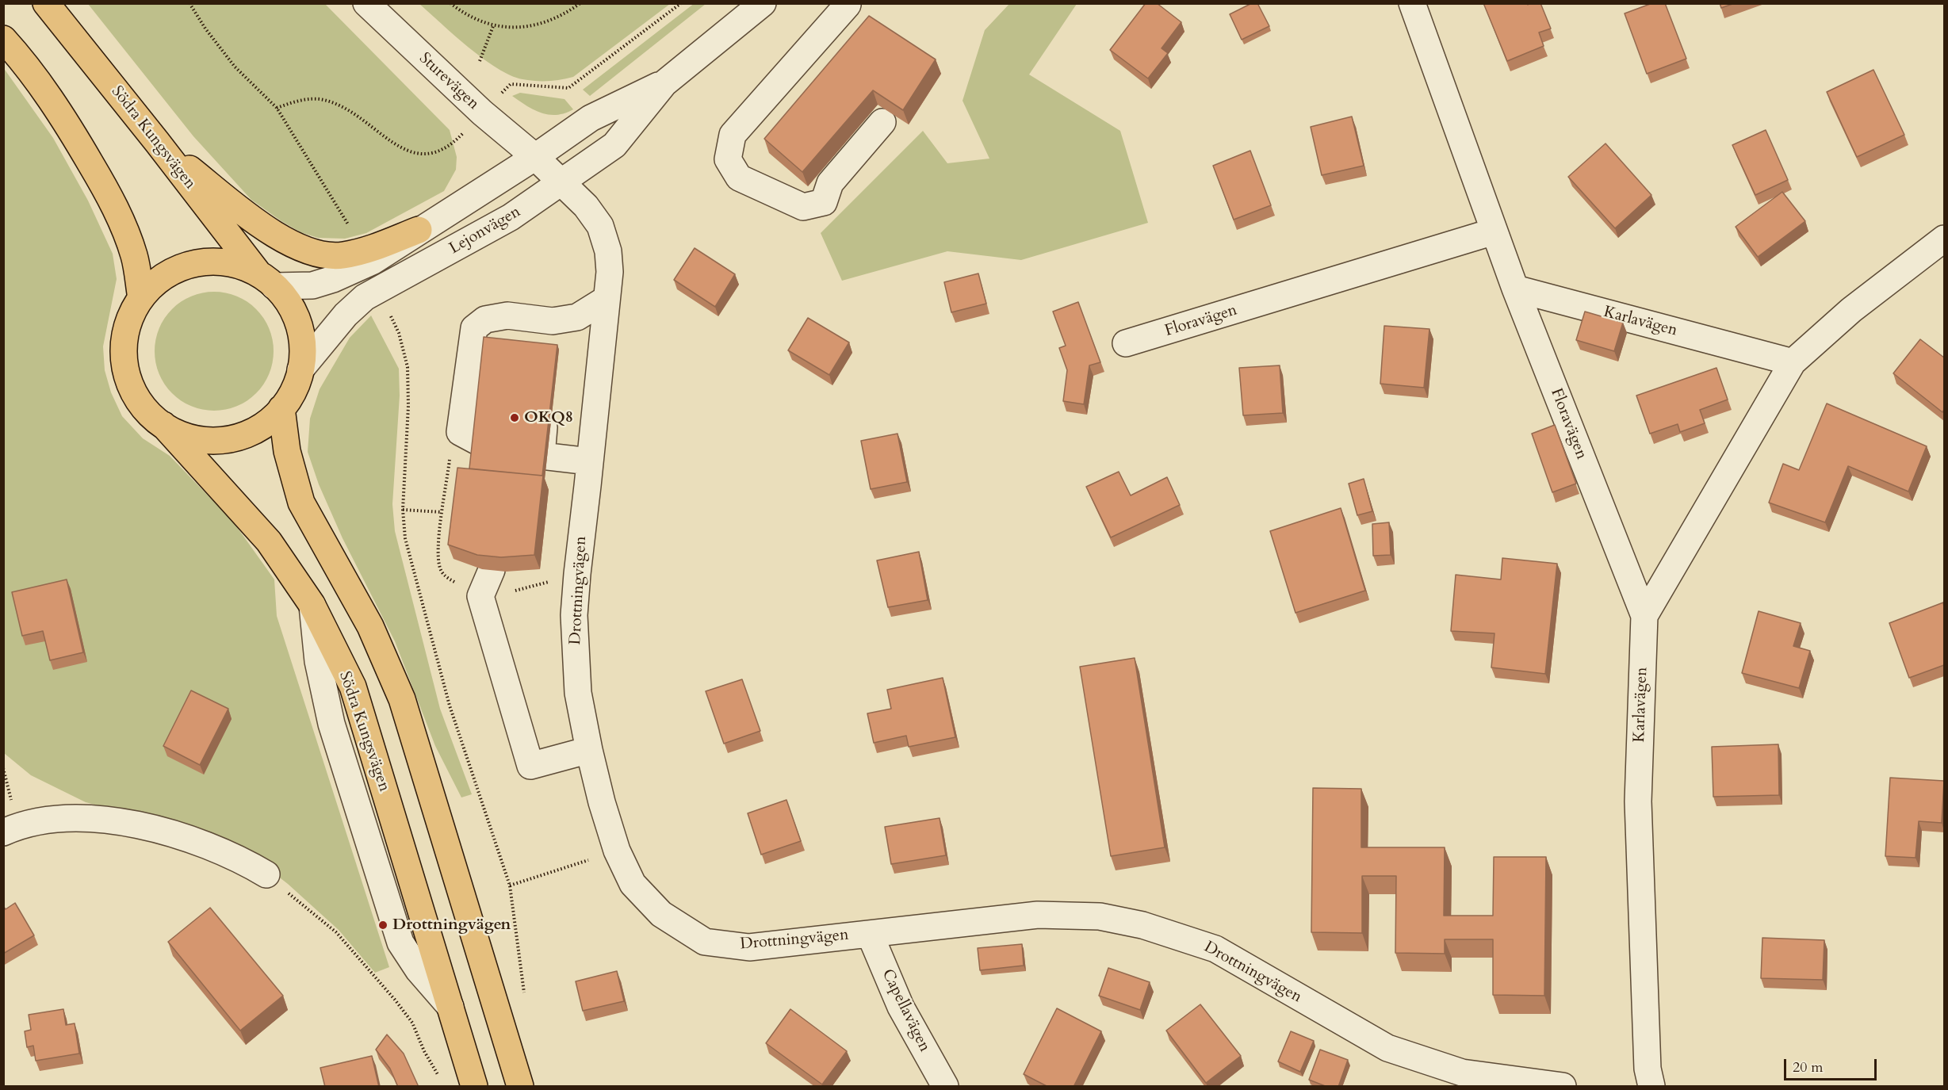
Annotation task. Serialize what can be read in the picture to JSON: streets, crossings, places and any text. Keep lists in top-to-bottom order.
{
  "streets": {
    "main road": ["Södra Kungsvägen"],
    "street": [
      "Sturevägen",
      "Lejonvägen",
      "Floravägen",
      "Karlavägen",
      "Drottningvägen",
      "Capellavägen"
    ]
  },
  "crossings": [
    ["Sturevägen", "Lejonvägen"],
    ["Sturevägen", "Drottningvägen"],
    ["Södra Kungsvägen", "Lejonvägen"],
    ["Lejonvägen", "Drottningvägen"],
    ["Floravägen", "Karlavägen"],
    ["Drottningvägen", "Capellavägen"]
  ],
  "places": ["OKQ8", "Drottningvägen"],
  "scale_bar": "20 m"
}
